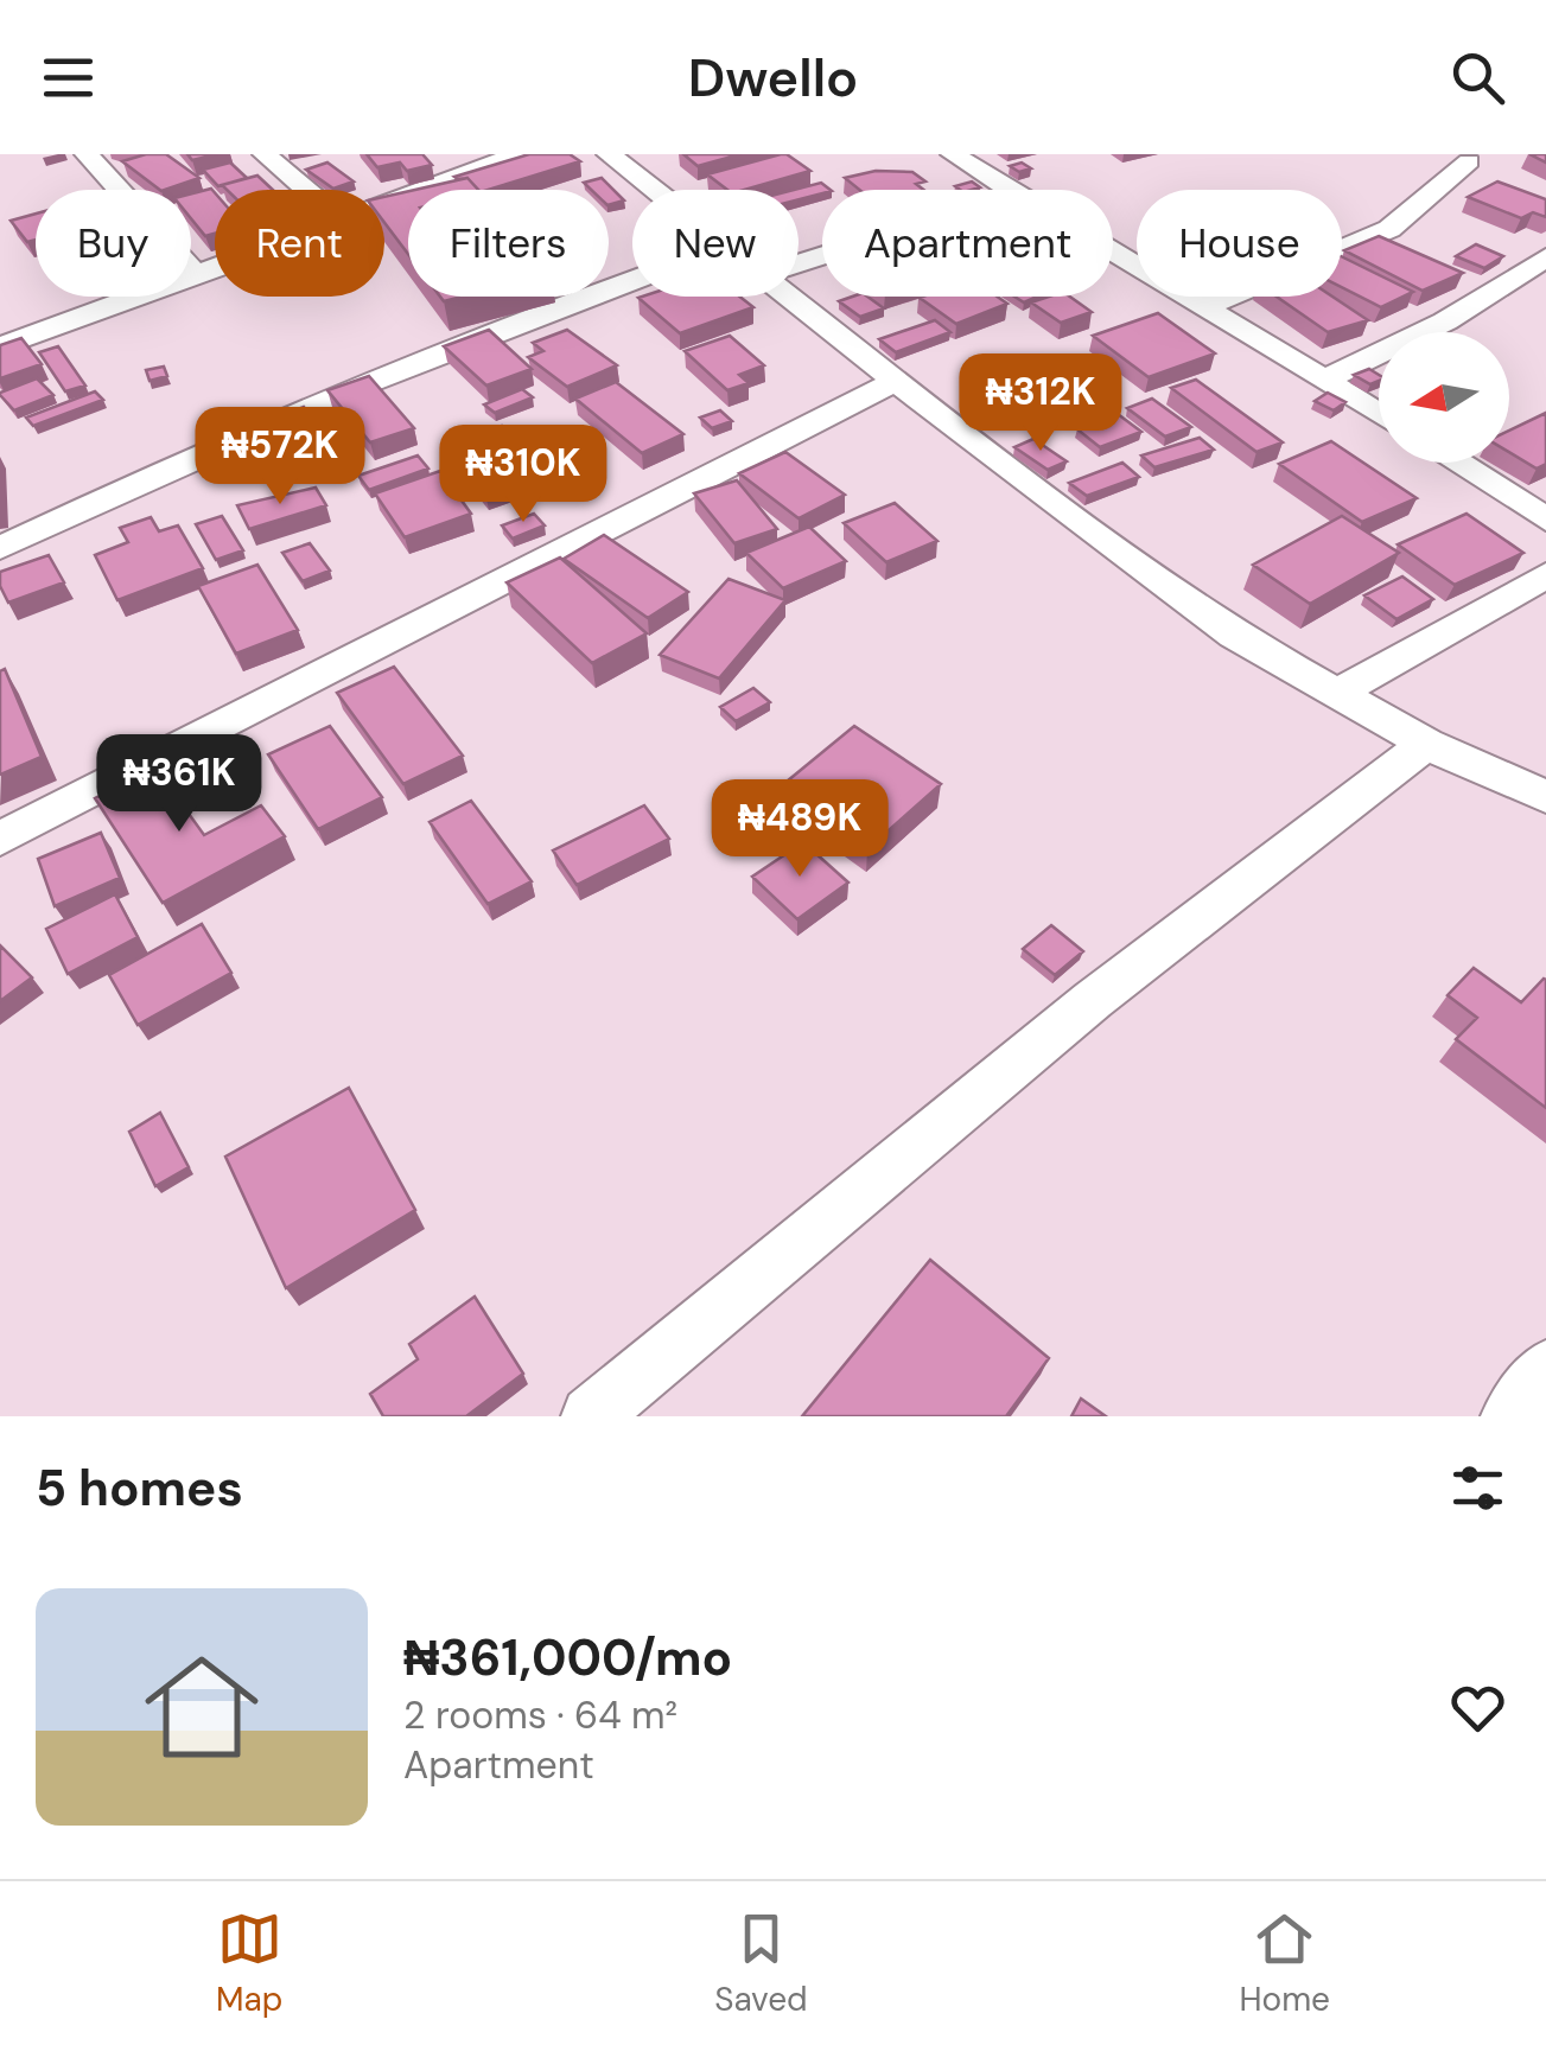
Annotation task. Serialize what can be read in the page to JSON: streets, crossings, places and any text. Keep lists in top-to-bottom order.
{
  "north": "left",
  "page": {
    "header": "Dwello",
    "chip": [
      "Buy",
      "Rent",
      "Filters",
      "New",
      "Apartment",
      "House"
    ],
    "price": [
      "₦312K",
      "₦572K",
      "₦310K",
      "₦361K",
      "₦489K"
    ],
    "heading": "5 homes",
    "list": [
      {
        "name": "₦361,000/mo",
        "note": "2 rooms · 64 m² · Apartment"
      }
    ],
    "tabs": ["Map", "Saved", "Home"]
  }
}
